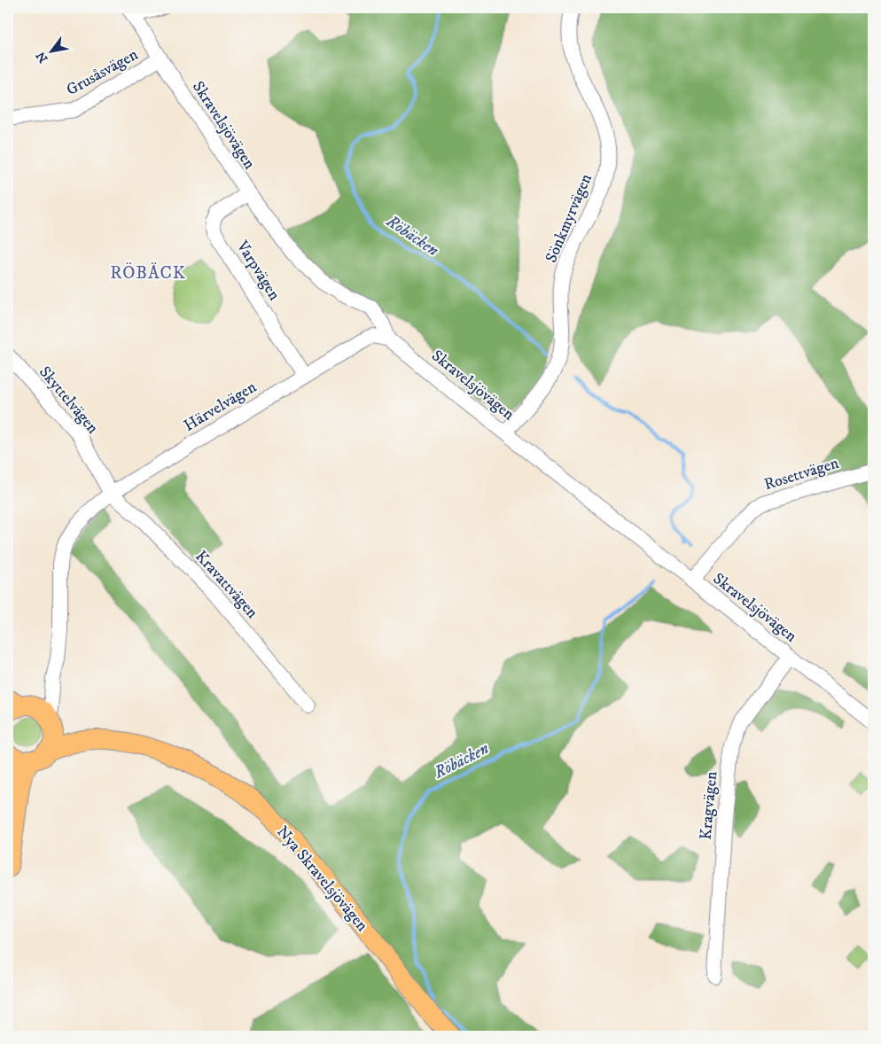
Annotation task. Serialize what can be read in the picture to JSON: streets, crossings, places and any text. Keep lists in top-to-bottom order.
{
  "streets": {
    "main road": ["Nya Skravelsjövägen"],
    "street": [
      "Grusåsvägen",
      "Skravelsjövägen",
      "Sönkmyrvägen",
      "Varpvägen",
      "Skyttelvägen",
      "Härvelvägen",
      "Rosettvägen",
      "Kravattvägen",
      "Kragvägen"
    ]
  },
  "crossings": [
    ["Grusåsvägen", "Skravelsjövägen"],
    ["Skravelsjövägen", "Sönkmyrvägen"],
    ["Skravelsjövägen", "Varpvägen"],
    ["Skravelsjövägen", "Härvelvägen"],
    ["Skravelsjövägen", "Rosettvägen"],
    ["Skravelsjövägen", "Kragvägen"],
    ["Varpvägen", "Härvelvägen"],
    ["Skyttelvägen", "Härvelvägen"],
    ["Skyttelvägen", "Kravattvägen"],
    ["Härvelvägen", "Kravattvägen"],
    ["Härvelvägen", "Nya Skravelsjövägen"]
  ],
  "districts": ["RÖBÄCK"],
  "water": ["Röbäcken"],
  "north": "bottom left"
}
